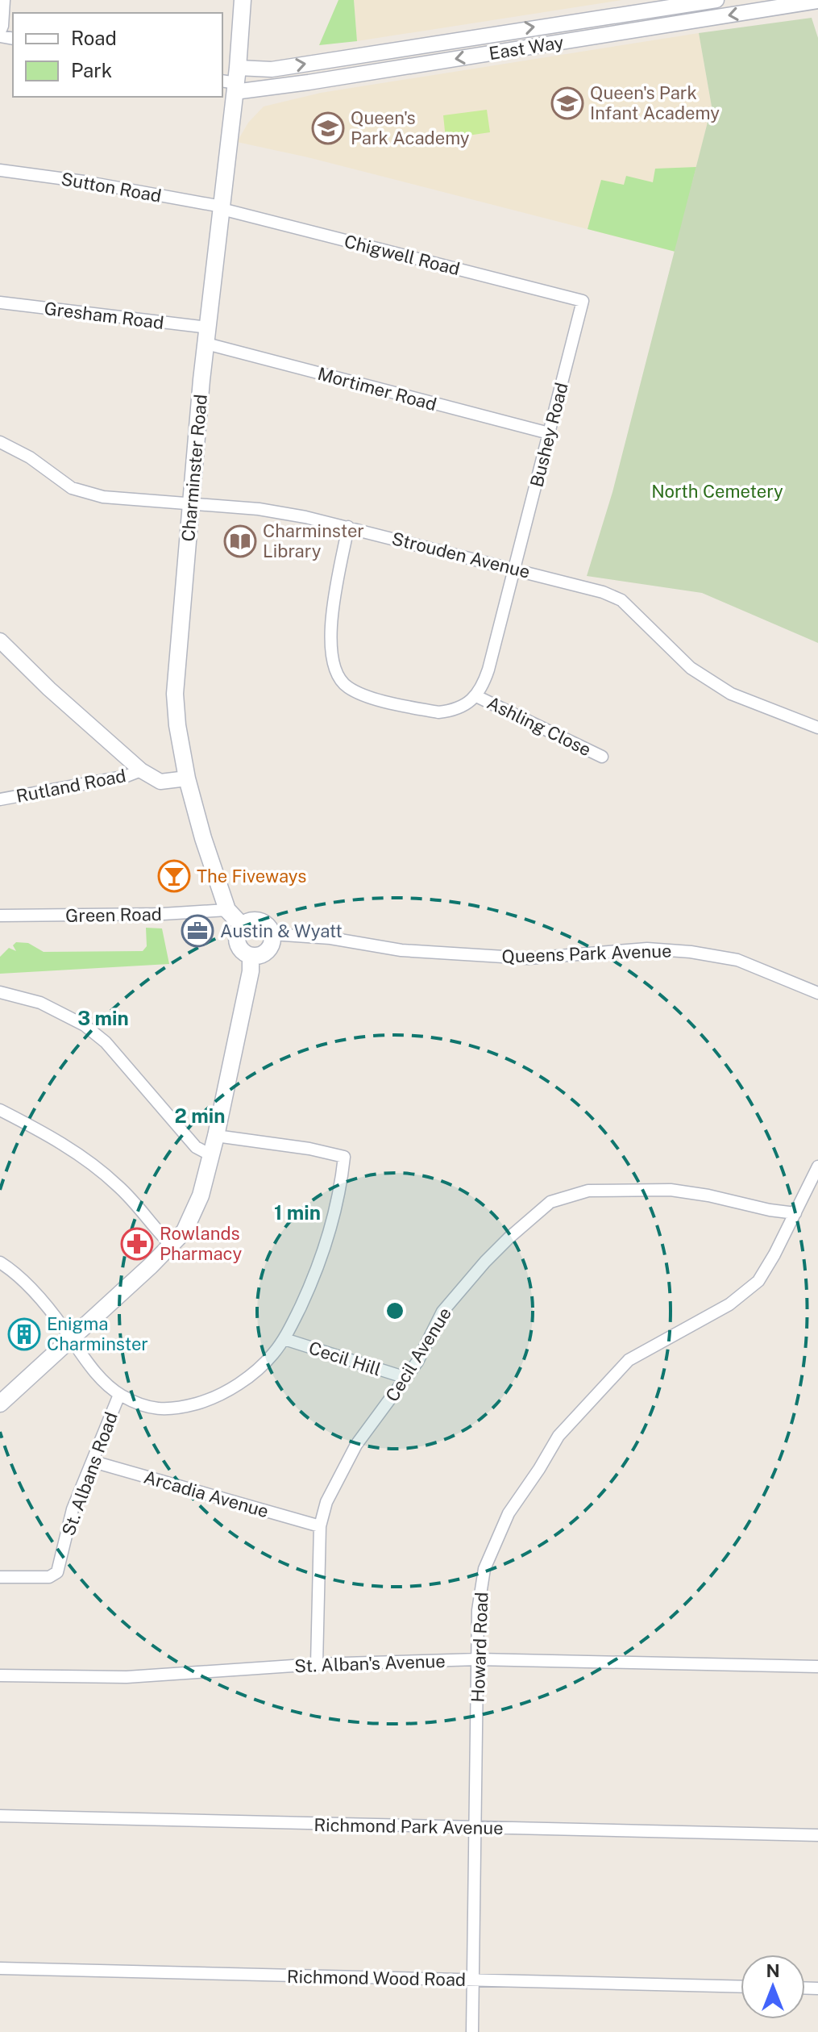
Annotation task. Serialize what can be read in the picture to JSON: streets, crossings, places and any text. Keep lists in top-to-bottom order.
{
  "streets": {
    "main road": ["Charminster Road"],
    "street": [
      "East Way",
      "Sutton Road",
      "Chigwell Road",
      "Gresham Road",
      "Mortimer Road",
      "Bushey Road",
      "Strouden Avenue",
      "Ashling Close",
      "Rutland Road",
      "Green Road",
      "Queens Park Avenue",
      "Cecil Avenue",
      "Cecil Hill",
      "St. Albans Road",
      "Arcadia Avenue",
      "Howard Road",
      "St. Alban's Avenue",
      "Richmond Park Avenue",
      "Richmond Wood Road"
    ]
  },
  "crossings": [
    ["East Way", "Charminster Road"],
    ["Sutton Road", "Chigwell Road"],
    ["Sutton Road", "Charminster Road"],
    ["Chigwell Road", "Bushey Road"],
    ["Chigwell Road", "Charminster Road"],
    ["Gresham Road", "Mortimer Road"],
    ["Gresham Road", "Charminster Road"],
    ["Mortimer Road", "Bushey Road"],
    ["Mortimer Road", "Charminster Road"],
    ["Bushey Road", "Strouden Avenue"],
    ["Bushey Road", "Ashling Close"],
    ["Charminster Road", "Strouden Avenue"],
    ["Charminster Road", "Green Road"],
    ["Charminster Road", "Queens Park Avenue"],
    ["Cecil Avenue", "Cecil Hill"],
    ["Cecil Avenue", "Arcadia Avenue"],
    ["Cecil Avenue", "Howard Road"],
    ["Cecil Avenue", "St. Alban's Avenue"],
    ["St. Albans Road", "Arcadia Avenue"],
    ["Howard Road", "St. Alban's Avenue"],
    ["Howard Road", "Richmond Park Avenue"],
    ["Howard Road", "Richmond Wood Road"]
  ],
  "parks": ["North Cemetery"],
  "places": {
    "school or university": ["Queen's Park Infant Academy", "Queen's Park Academy"],
    "library": ["Charminster Library"],
    "bar": ["The Fiveways"],
    "office": ["Austin & Wyatt"],
    "pharmacy": ["Rowlands Pharmacy"],
    "building": ["Enigma Charminster"]
  },
  "legend": ["Road", "Park"],
  "north": "top",
  "rings": ["3 min", "2 min", "1 min"]
}
